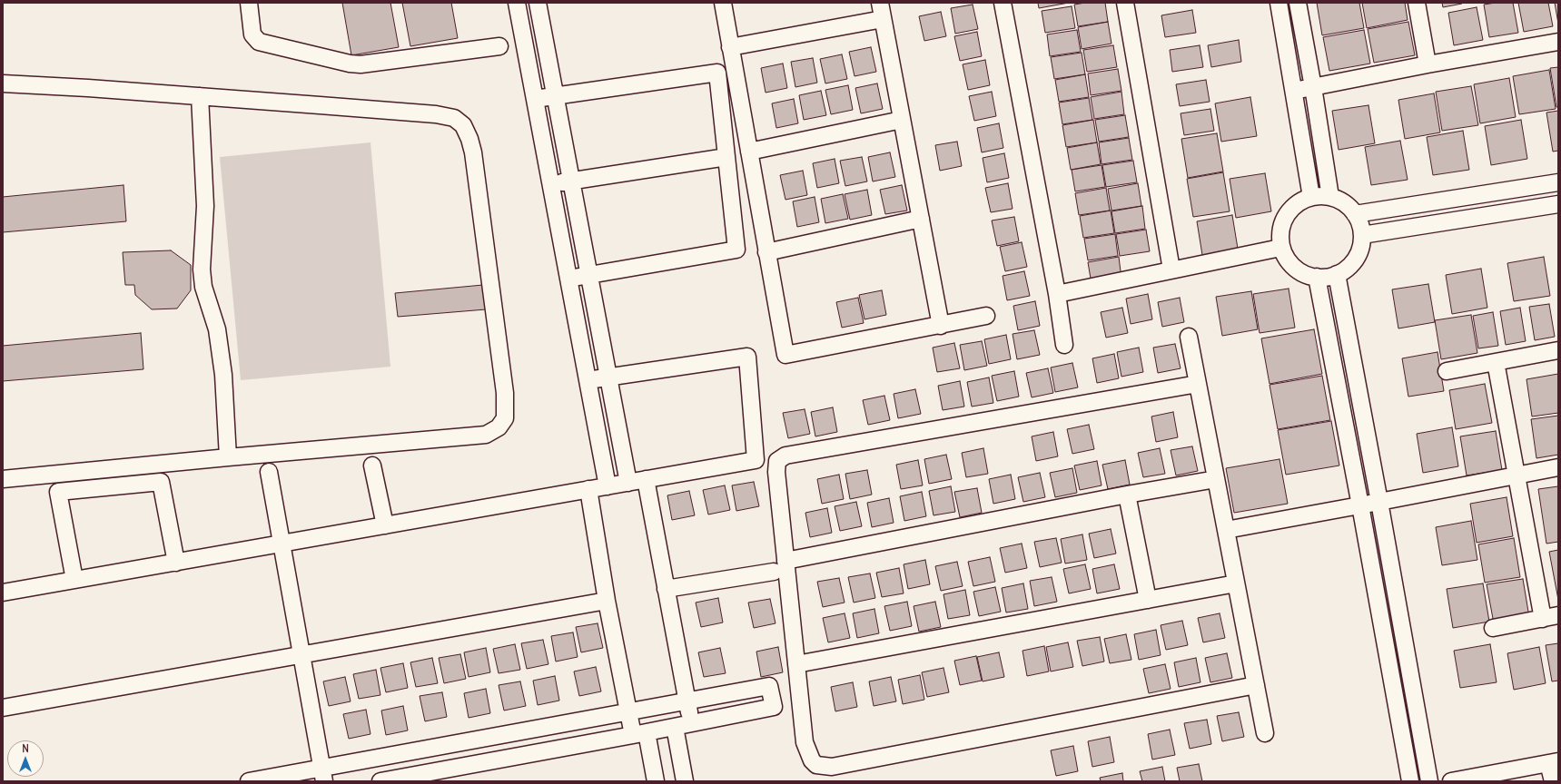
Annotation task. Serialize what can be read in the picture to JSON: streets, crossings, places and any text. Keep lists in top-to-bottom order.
{
  "north": "top"
}
